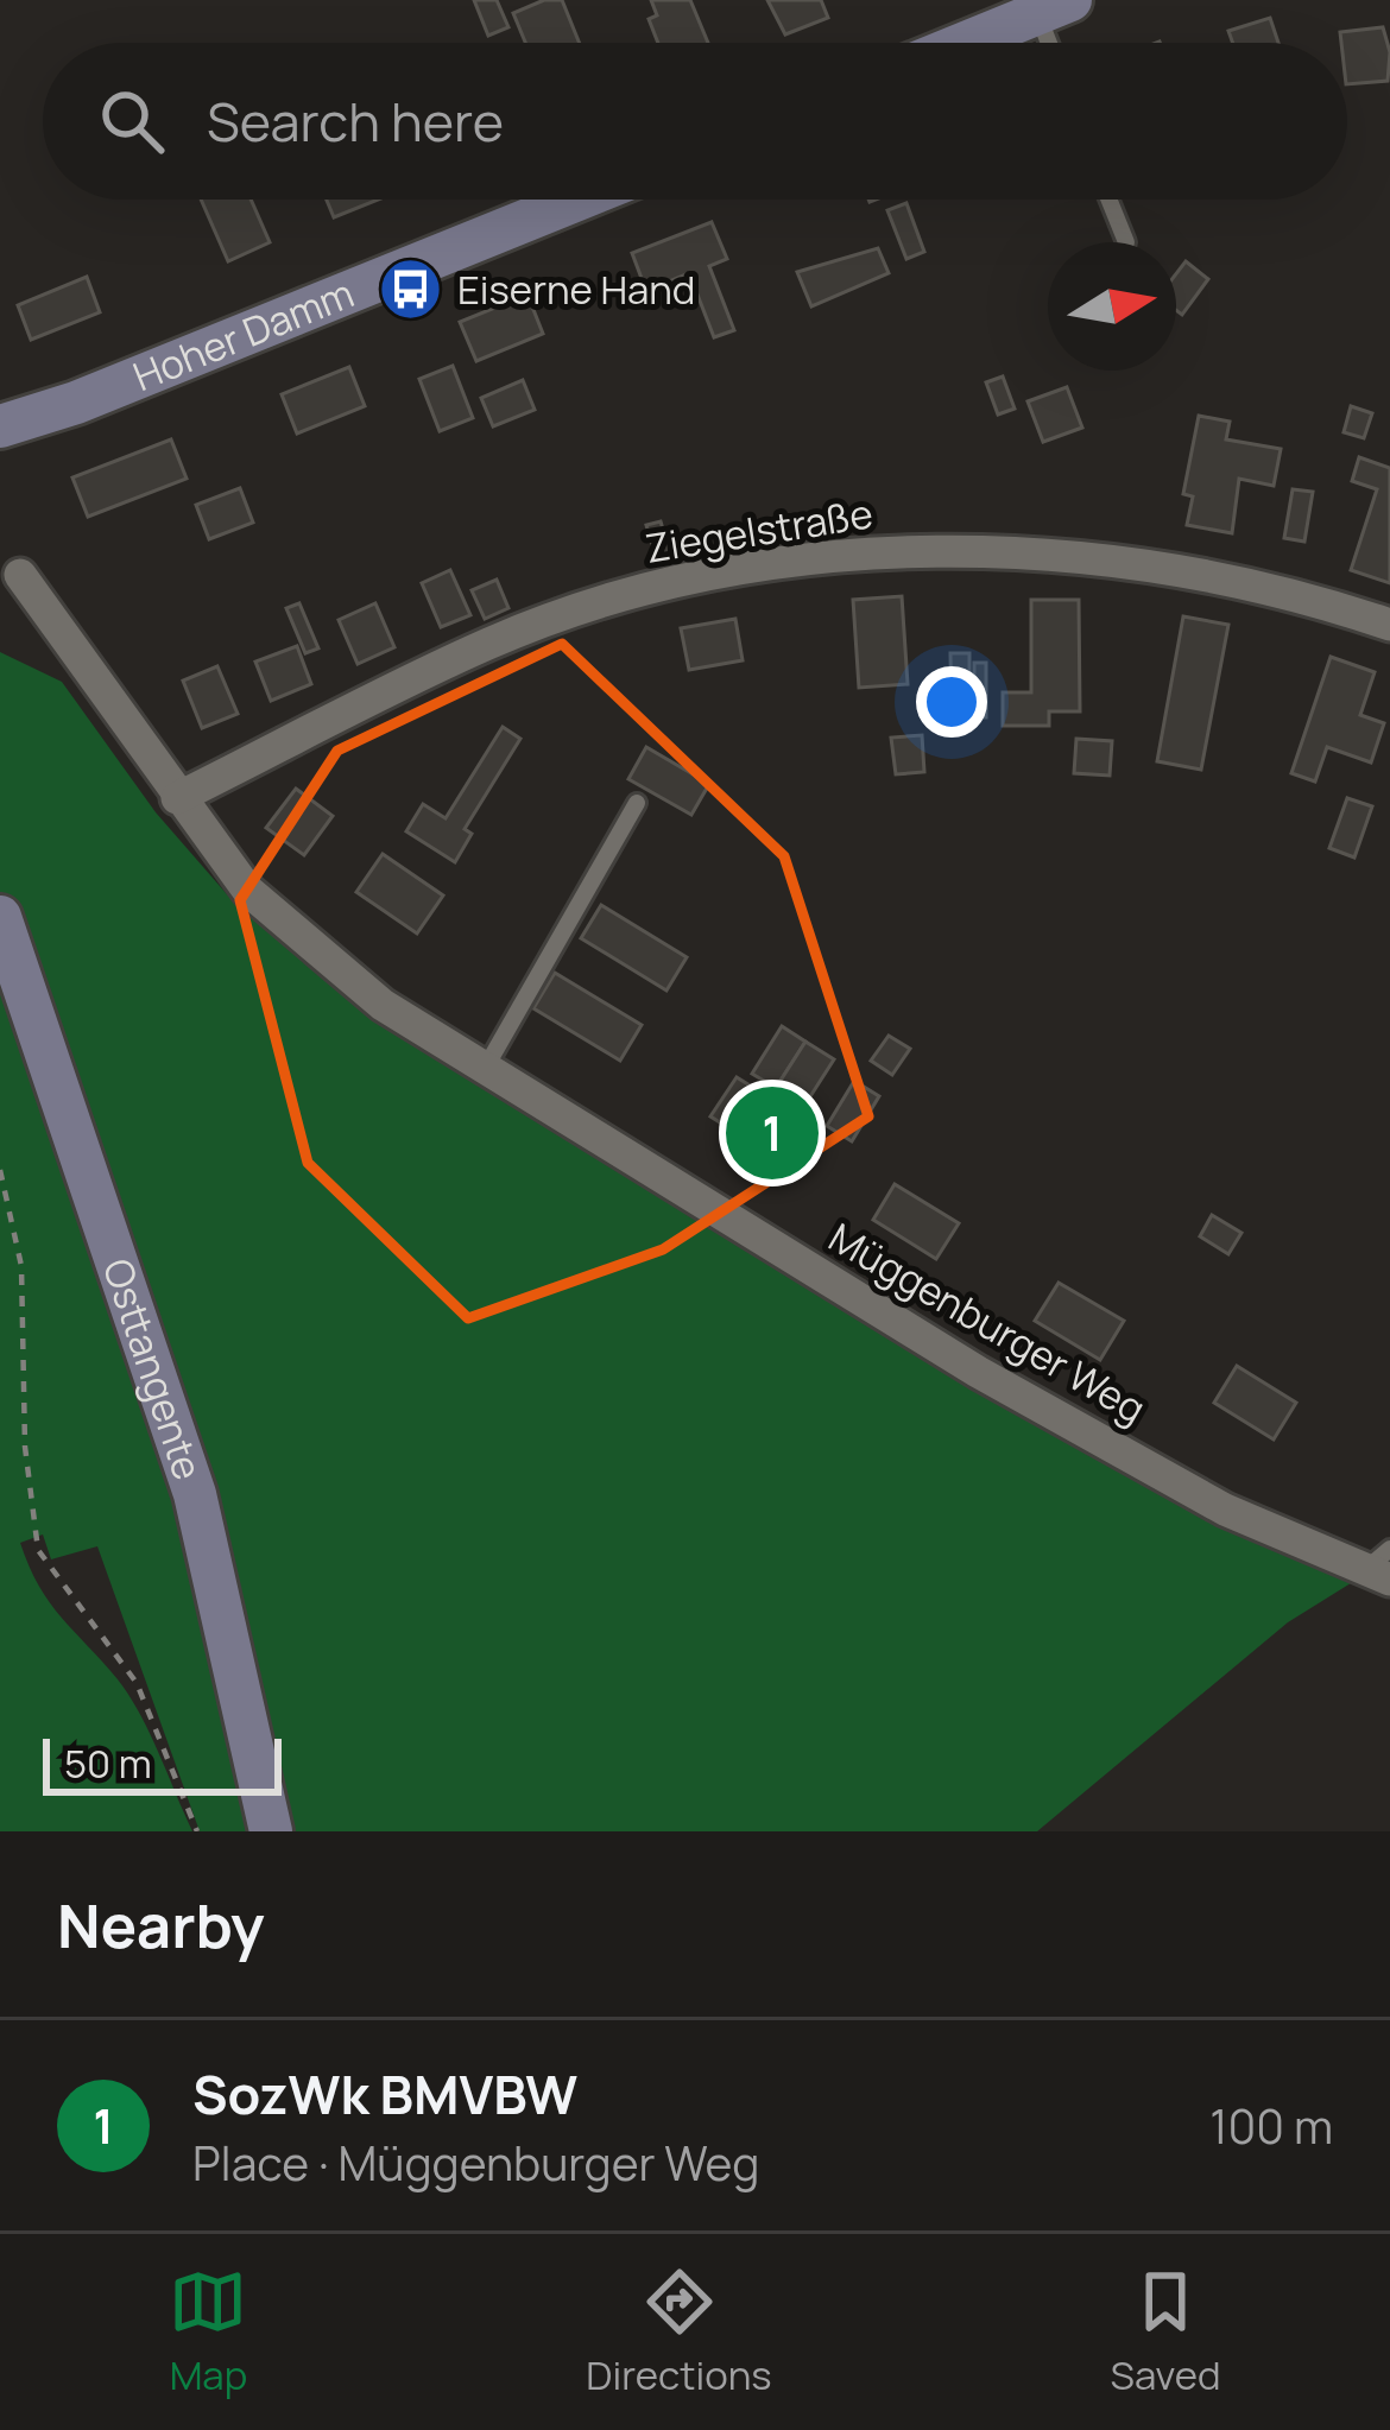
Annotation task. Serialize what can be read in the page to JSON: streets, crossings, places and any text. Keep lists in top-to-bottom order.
{
  "streets": {
    "main road": ["Hoher Damm", "Osttangente"],
    "street": ["Ziegelstraße", "Müggenburger Weg"]
  },
  "crossings": [
    ["Ziegelstraße", "Müggenburger Weg"]
  ],
  "places": {
    "bus stop": ["Eiserne Hand"]
  },
  "scale_bar": "50 m",
  "north": "right",
  "page": {
    "search": "Search here",
    "pins": "1",
    "scale": "50 m",
    "heading": "Nearby",
    "list": [
      {
        "mark": "1",
        "name": "SozWk BMVBW",
        "note": "Place · Müggenburger Weg",
        "value": "100 m"
      }
    ],
    "nav": ["Map", "Directions", "Saved"]
  }
}
